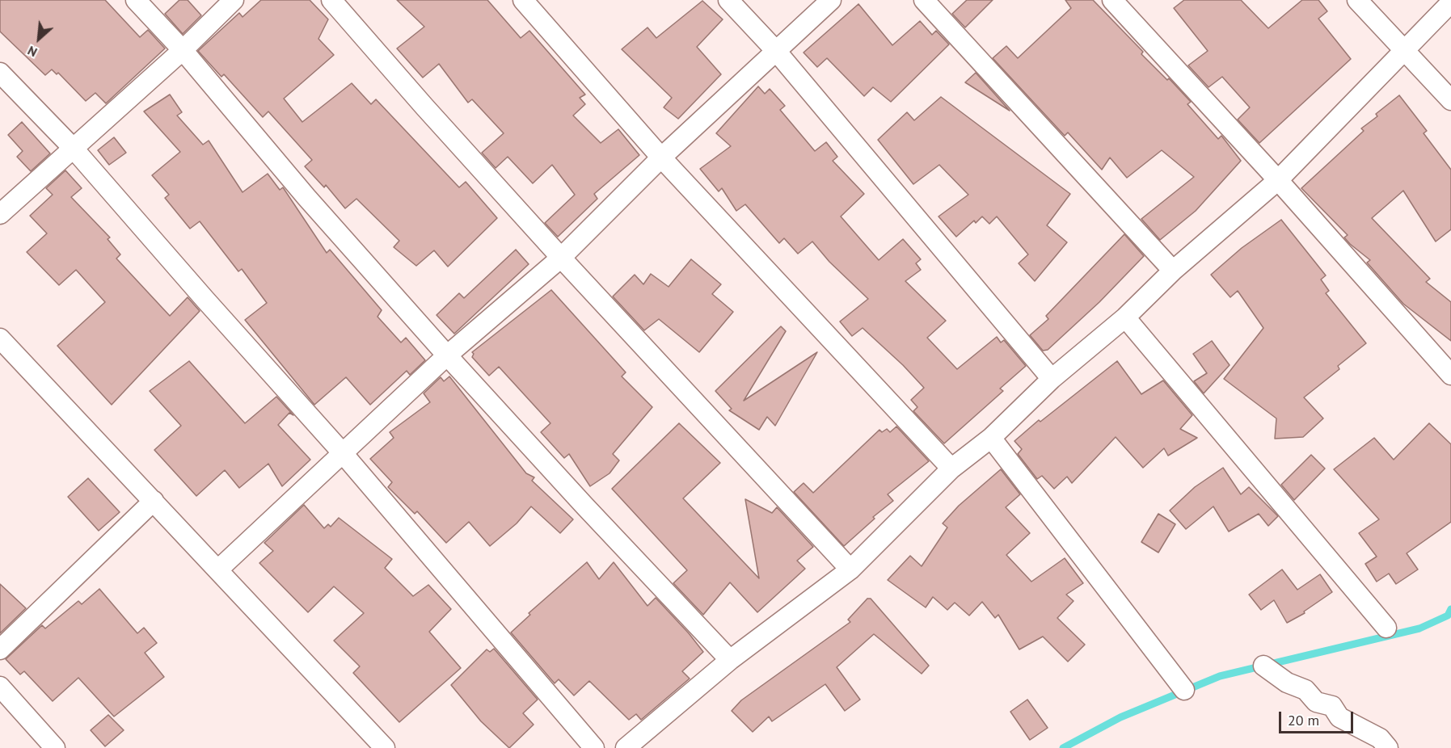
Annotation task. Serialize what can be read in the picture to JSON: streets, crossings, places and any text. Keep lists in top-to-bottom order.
{
  "scale_bar": "20 m",
  "north": "bottom left"
}
